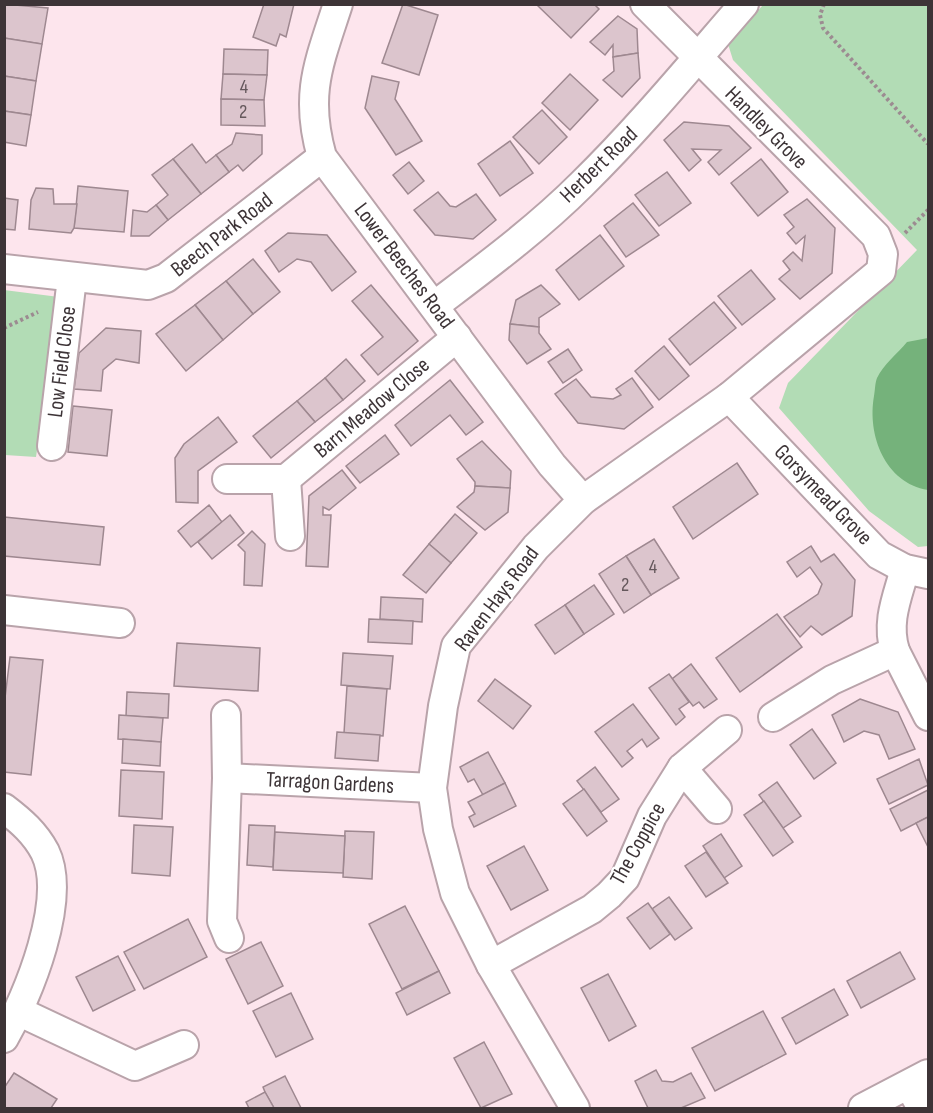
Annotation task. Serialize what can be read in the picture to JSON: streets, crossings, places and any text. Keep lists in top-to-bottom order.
{
  "streets": {
    "street": [
      "Handley Grove",
      "Herbert Road",
      "Beech Park Road",
      "Lower Beeches Road",
      "Low Field Close",
      "Barn Meadow Close",
      "Gorsymead Grove",
      "Raven Hays Road",
      "Tarragon Gardens",
      "The Coppice"
    ]
  },
  "crossings": [
    ["Handley Grove", "Herbert Road"],
    ["Handley Grove", "Raven Hays Road"],
    ["Herbert Road", "Lower Beeches Road"],
    ["Beech Park Road", "Lower Beeches Road"],
    ["Beech Park Road", "Low Field Close"],
    ["Lower Beeches Road", "Barn Meadow Close"],
    ["Lower Beeches Road", "Raven Hays Road"],
    ["Gorsymead Grove", "Raven Hays Road"],
    ["Raven Hays Road", "Tarragon Gardens"],
    ["Raven Hays Road", "The Coppice"]
  ],
  "house_numbers": [
    "4",
    "2",
    "4",
    "2"
  ]
}
